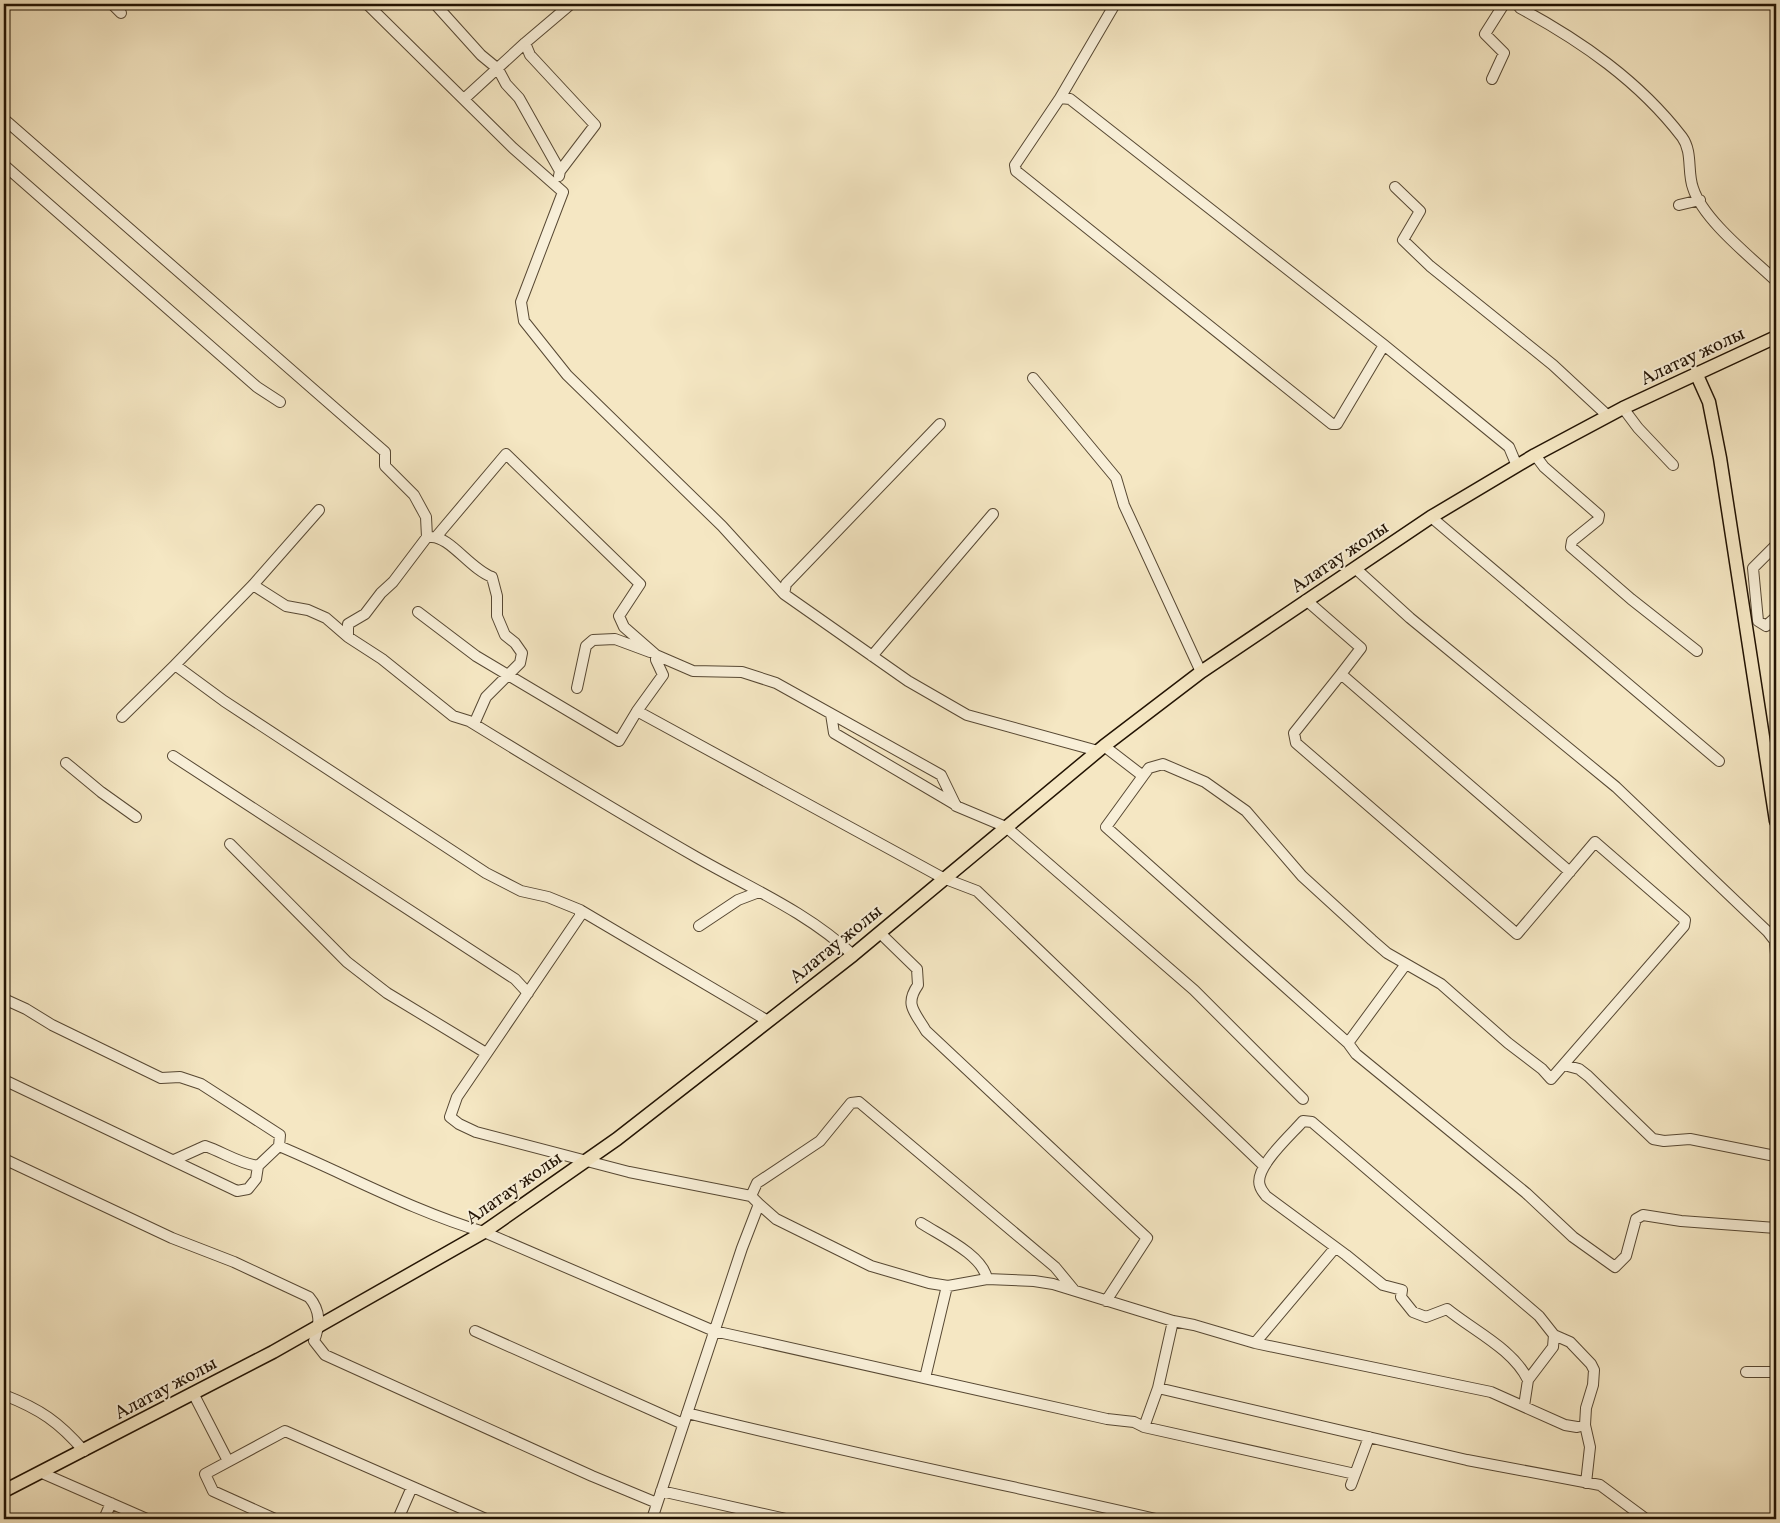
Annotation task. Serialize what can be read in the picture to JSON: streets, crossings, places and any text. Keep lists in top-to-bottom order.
{
  "streets": {
    "main road": ["Алатау жолы"]
  }
}
